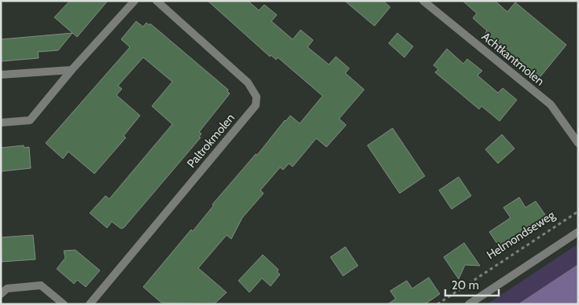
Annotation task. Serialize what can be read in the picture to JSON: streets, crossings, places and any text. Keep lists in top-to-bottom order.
{
  "streets": {
    "street": ["Achtkantmolen", "Paltrokmolen"],
    "path": ["Helmondseweg"]
  },
  "scale_bar": "20 m"
}
